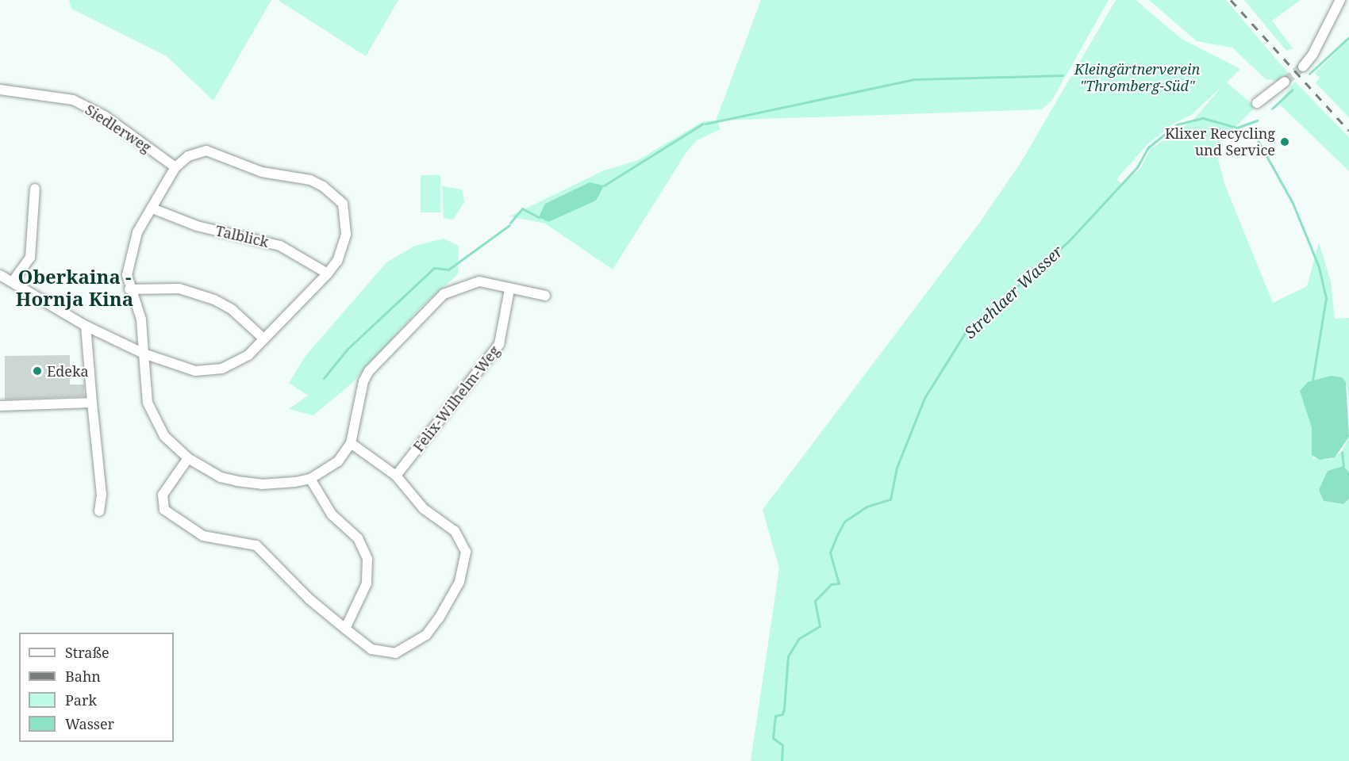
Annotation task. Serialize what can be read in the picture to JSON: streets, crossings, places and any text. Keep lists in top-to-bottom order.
{
  "streets": {
    "street": ["Siedlerweg", "Talblick", "Felix-Wilhelm-Weg"]
  },
  "districts": ["Oberkaina - Hornja Kina"],
  "water": ["Strehlaer Wasser"],
  "parks": ["Kleingärtnerverein \"Thromberg-Süd\""],
  "places": ["Klixer Recycling und Service", "Edeka"],
  "legend": [
    "Straße",
    "Bahn",
    "Park",
    "Wasser"
  ]
}
